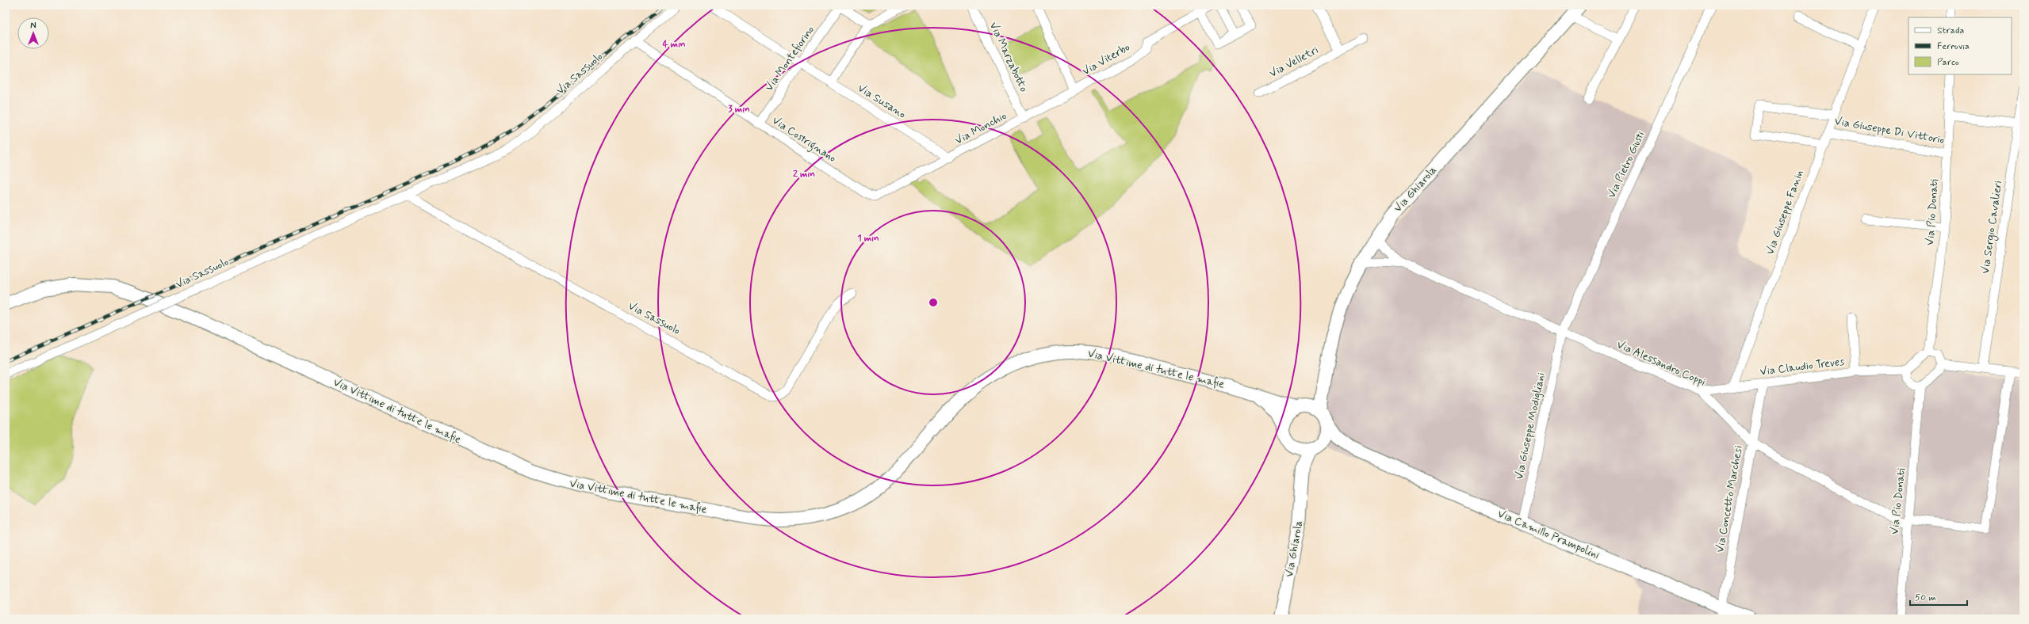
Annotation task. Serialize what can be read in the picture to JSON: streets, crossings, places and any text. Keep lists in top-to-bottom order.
{
  "streets": {
    "main road": ["Via Ghiarola", "Via Vittime di tutte le mafie", "Via Camillo Prampolini"],
    "street": [
      "Via Marzabotto",
      "Via Montefiorino",
      "Via Viterbo",
      "Via Velletri",
      "Via Sassuolo",
      "Via Susano",
      "Via Monchio",
      "Via Giuseppe Di Vittorio",
      "Via Costrignano",
      "Via Pietro Giusti",
      "Via Giuseppe Fanin",
      "Via Pio Donati",
      "Via Sergio Cavalieri",
      "Via Alessandro Coppi",
      "Via Claudio Treves",
      "Via Giuseppe Modigliani",
      "Via Concetto Marchesi"
    ]
  },
  "crossings": [
    ["Via Marzabotto", "Via Viterbo"],
    ["Via Marzabotto", "Via Monchio"],
    ["Via Montefiorino", "Via Susano"],
    ["Via Montefiorino", "Via Costrignano"],
    ["Via Viterbo", "Via Monchio"],
    ["Via Sassuolo", "Via Costrignano"],
    ["Via Susano", "Via Monchio"],
    ["Via Susano", "Via Costrignano"],
    ["Via Monchio", "Via Costrignano"],
    ["Via Giuseppe Di Vittorio", "Via Giuseppe Fanin"],
    ["Via Giuseppe Di Vittorio", "Via Pio Donati"],
    ["Via Pietro Giusti", "Via Alessandro Coppi"],
    ["Via Pietro Giusti", "Via Giuseppe Modigliani"],
    ["Via Ghiarola", "Via Alessandro Coppi"],
    ["Via Ghiarola", "Via Vittime di tutte le mafie"],
    ["Via Ghiarola", "Via Camillo Prampolini"],
    ["Via Giuseppe Fanin", "Via Claudio Treves"],
    ["Via Pio Donati", "Via Alessandro Coppi"],
    ["Via Alessandro Coppi", "Via Claudio Treves"],
    ["Via Alessandro Coppi", "Via Giuseppe Modigliani"],
    ["Via Alessandro Coppi", "Via Concetto Marchesi"],
    ["Via Claudio Treves", "Via Concetto Marchesi"],
    ["Via Vittime di tutte le mafie", "Via Camillo Prampolini"],
    ["Via Giuseppe Modigliani", "Via Camillo Prampolini"],
    ["Via Concetto Marchesi", "Via Camillo Prampolini"]
  ],
  "legend": ["Strada", "Ferrovia", "Parco"],
  "scale_bar": "50 m",
  "north": "top",
  "rings": [
    "4 min",
    "3 min",
    "2 min",
    "1 min"
  ]
}
